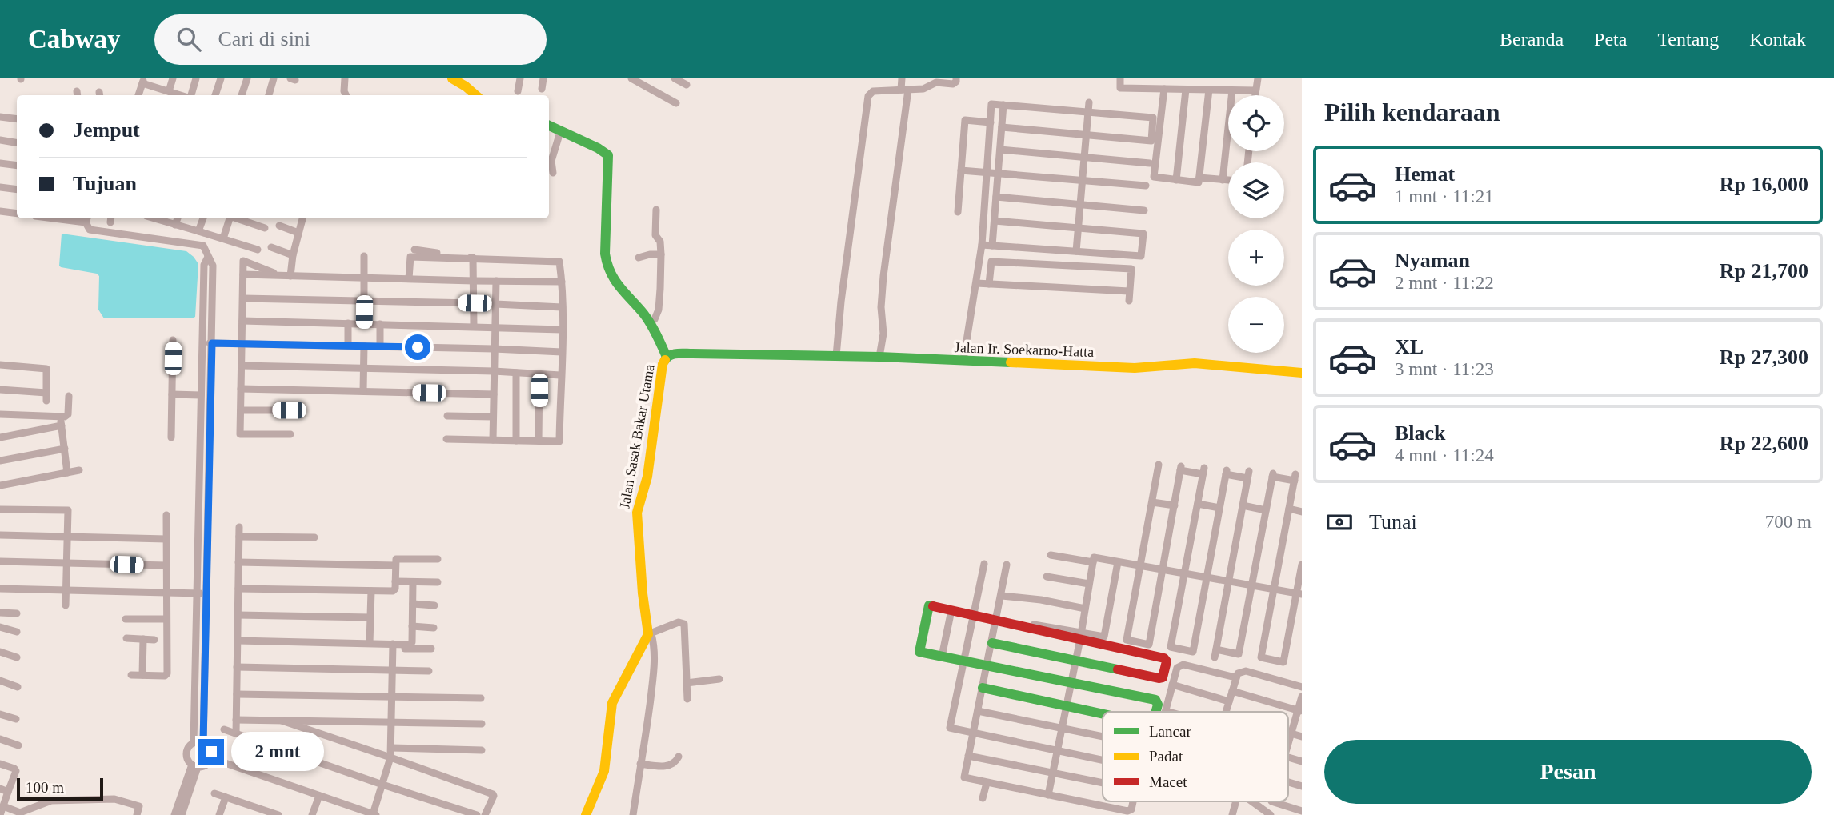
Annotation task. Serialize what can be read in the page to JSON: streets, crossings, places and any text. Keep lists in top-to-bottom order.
{
  "streets": {
    "street": ["Jalan Ir. Soekarno-Hatta", "Jalan Sasak Bakar Utama"]
  },
  "crossings": [
    ["Jalan Ir. Soekarno-Hatta", "Jalan Sasak Bakar Utama"]
  ],
  "legend": ["Lancar", "Padat", "Macet"],
  "scale_bar": "100 m",
  "page": {
    "header": "Cabway",
    "search": "Cari di sini",
    "nav": [
      "Beranda",
      "Peta",
      "Tentang",
      "Kontak"
    ],
    "heading": "Pilih kendaraan",
    "map_buttons": ["+", "−"],
    "banner": ["Jemput", "Tujuan"],
    "list": [
      {
        "name": "Hemat",
        "note": "1 mnt · 11:21",
        "value": "Rp 16,000"
      },
      {
        "name": "Nyaman",
        "note": "2 mnt · 11:22",
        "value": "Rp 21,700"
      },
      {
        "name": "XL",
        "note": "3 mnt · 11:23",
        "value": "Rp 27,300"
      },
      {
        "name": "Black",
        "note": "4 mnt · 11:24",
        "value": "Rp 22,600"
      }
    ],
    "pay": ["Tunai", "700 m"],
    "buttons": "Pesan",
    "bubble": "2 mnt",
    "scale": "100 m"
  }
}
